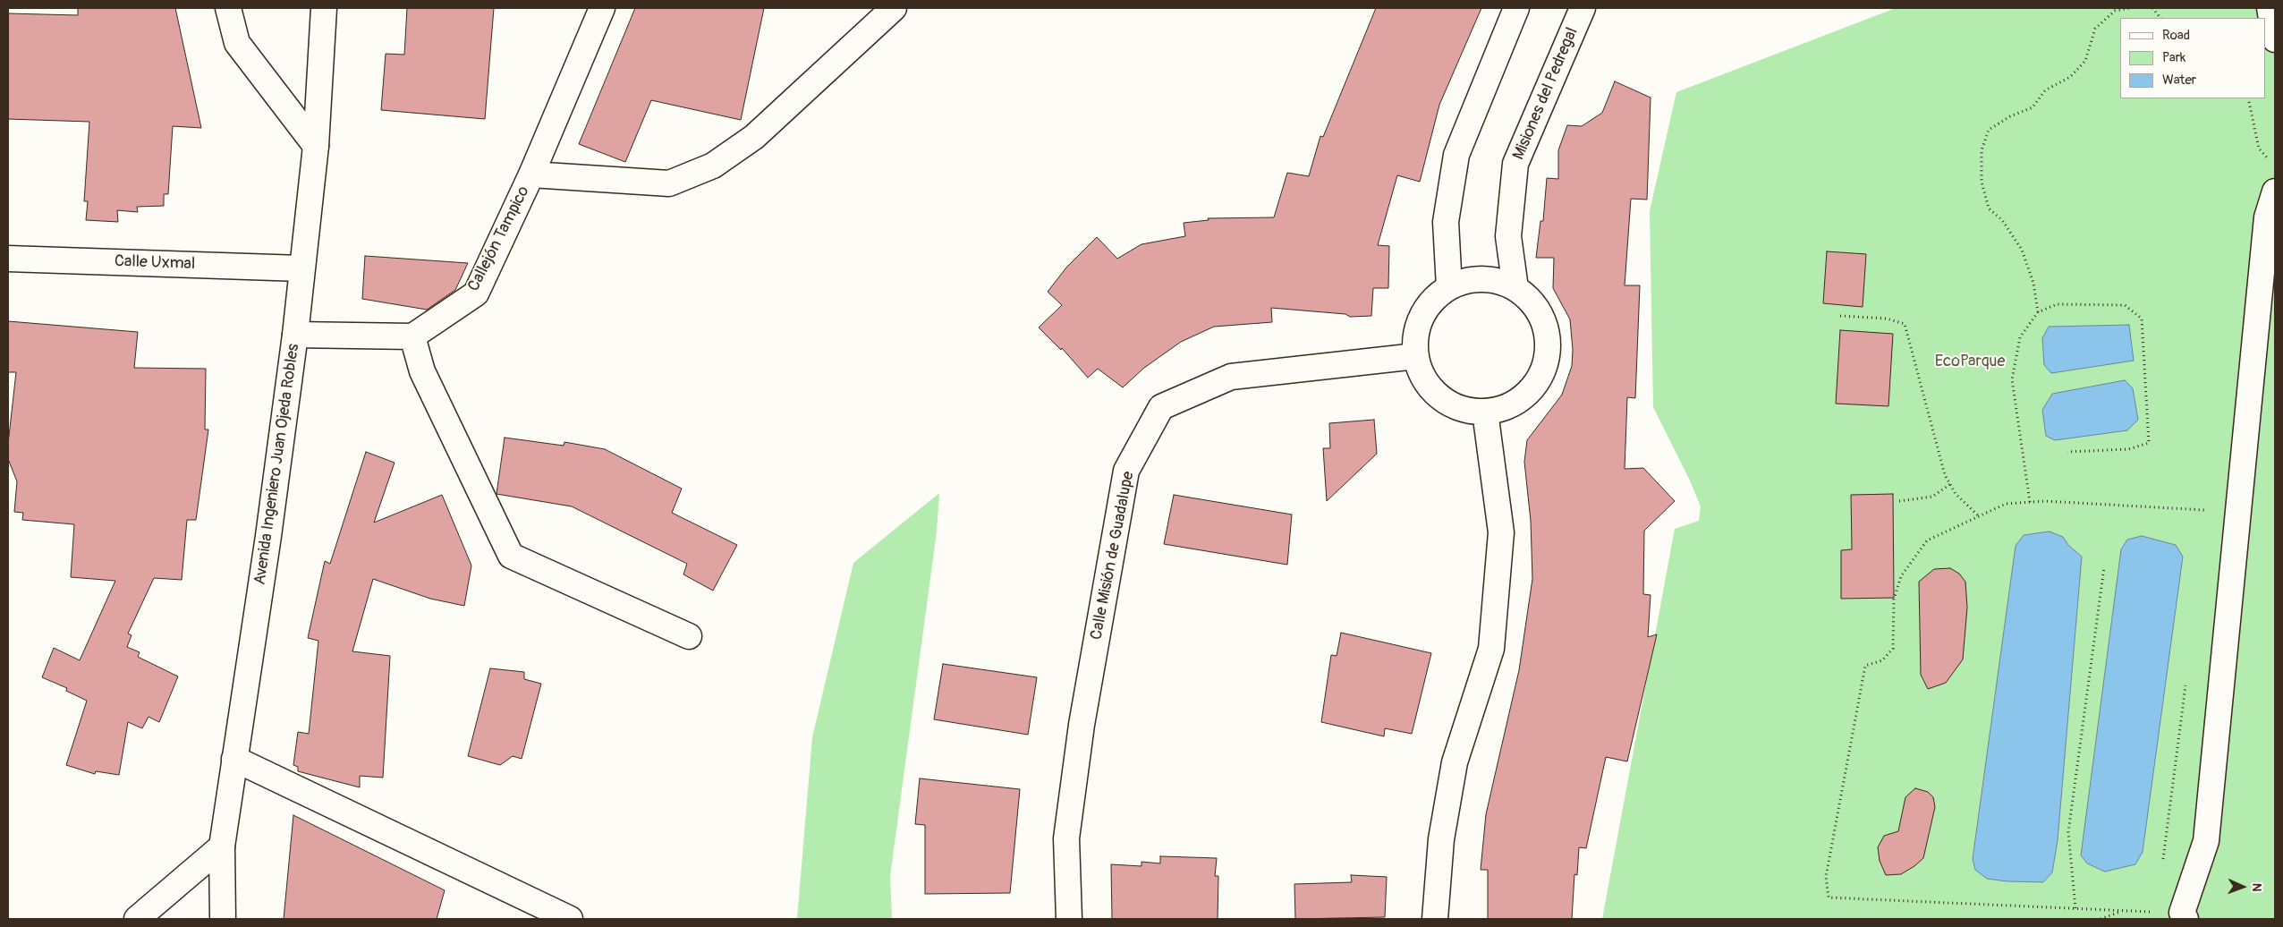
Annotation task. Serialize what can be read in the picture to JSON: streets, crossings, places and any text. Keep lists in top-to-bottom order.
{
  "streets": {
    "street": [
      "Misiones del Pedregal",
      "Callejón Tampico",
      "Calle Uxmal",
      "Avenida Ingeniero Juan Ojeda Robles",
      "Calle Misión de Guadalupe"
    ]
  },
  "crossings": [
    ["Misiones del Pedregal", "Calle Misión de Guadalupe"],
    ["Calle Uxmal", "Avenida Ingeniero Juan Ojeda Robles"]
  ],
  "parks": ["EcoParque"],
  "legend": ["Road", "Park", "Water"],
  "north": "right"
}
